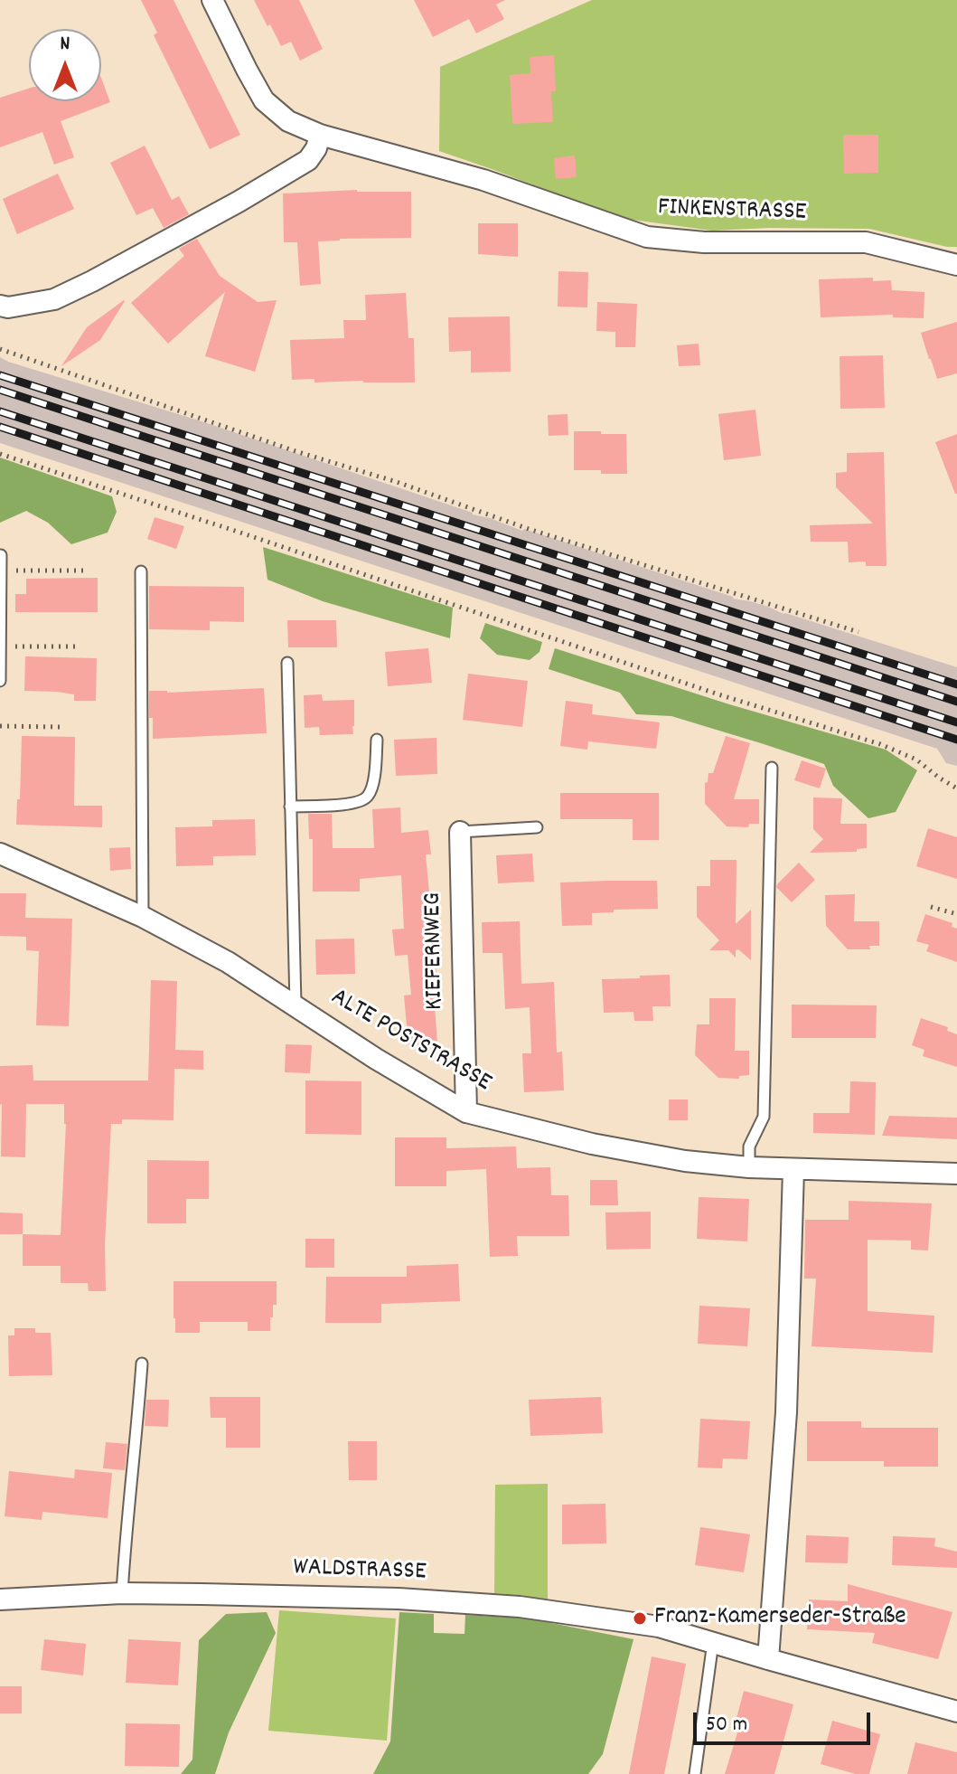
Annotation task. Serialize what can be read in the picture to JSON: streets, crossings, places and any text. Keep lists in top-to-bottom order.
{
  "streets": {
    "street": [
      "FINKENSTRASSE",
      "KIEFERNWEG",
      "ALTE POSTSTRASSE",
      "WALDSTRASSE"
    ]
  },
  "crossings": [
    ["KIEFERNWEG", "ALTE POSTSTRASSE"]
  ],
  "places": ["Franz-Kamerseder-Straße"],
  "scale_bar": "50 m",
  "north": "top"
}
